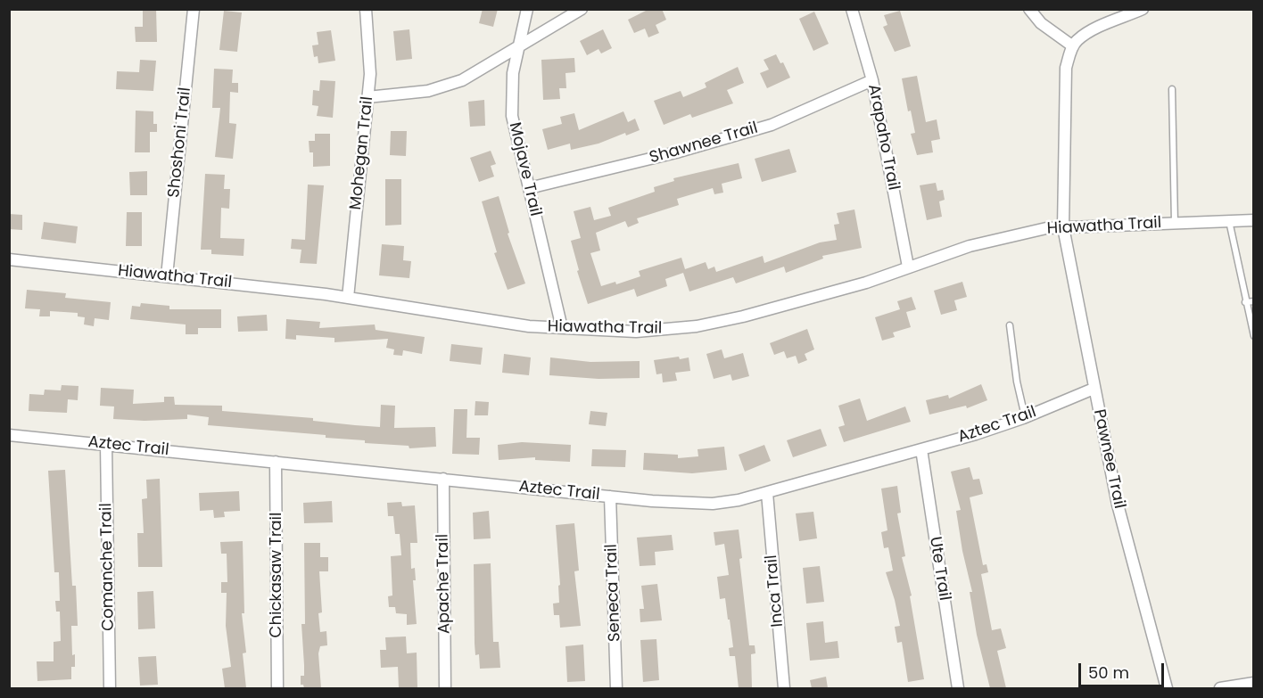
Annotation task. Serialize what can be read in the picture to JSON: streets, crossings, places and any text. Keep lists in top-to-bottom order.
{
  "streets": {
    "street": [
      "Arapaho Trail",
      "Shoshoni Trail",
      "Shawnee Trail",
      "Mohegan Trail",
      "Mojave Trail",
      "Hiawatha Trail",
      "Aztec Trail",
      "Pawnee Trail",
      "Comanche Trail",
      "Ute Trail",
      "Chickasaw Trail",
      "Apache Trail",
      "Inca Trail",
      "Seneca Trail"
    ]
  },
  "crossings": [
    ["Arapaho Trail", "Shawnee Trail"],
    ["Arapaho Trail", "Hiawatha Trail"],
    ["Shoshoni Trail", "Hiawatha Trail"],
    ["Shawnee Trail", "Mojave Trail"],
    ["Mohegan Trail", "Hiawatha Trail"],
    ["Mojave Trail", "Hiawatha Trail"],
    ["Hiawatha Trail", "Pawnee Trail"],
    ["Aztec Trail", "Pawnee Trail"],
    ["Aztec Trail", "Comanche Trail"],
    ["Aztec Trail", "Ute Trail"],
    ["Aztec Trail", "Chickasaw Trail"],
    ["Aztec Trail", "Apache Trail"],
    ["Aztec Trail", "Inca Trail"],
    ["Aztec Trail", "Seneca Trail"]
  ],
  "scale_bar": "50 m"
}
